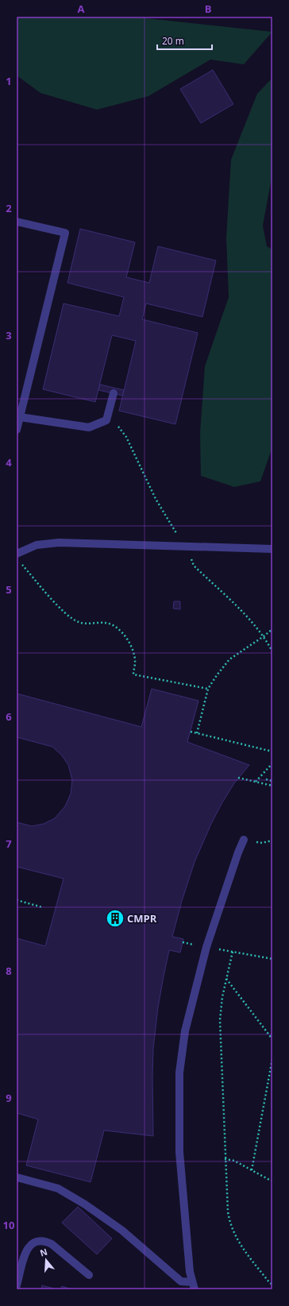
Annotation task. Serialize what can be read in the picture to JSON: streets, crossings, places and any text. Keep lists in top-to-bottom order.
{
  "places": {
    "building": ["CMPR"]
  },
  "scale_bar": "20 m",
  "north": "top",
  "grid": {
    "columns": ["A", "B"],
    "rows": [
      "1",
      "2",
      "3",
      "4",
      "5",
      "6",
      "7",
      "8",
      "9",
      "10"
    ]
  }
}
